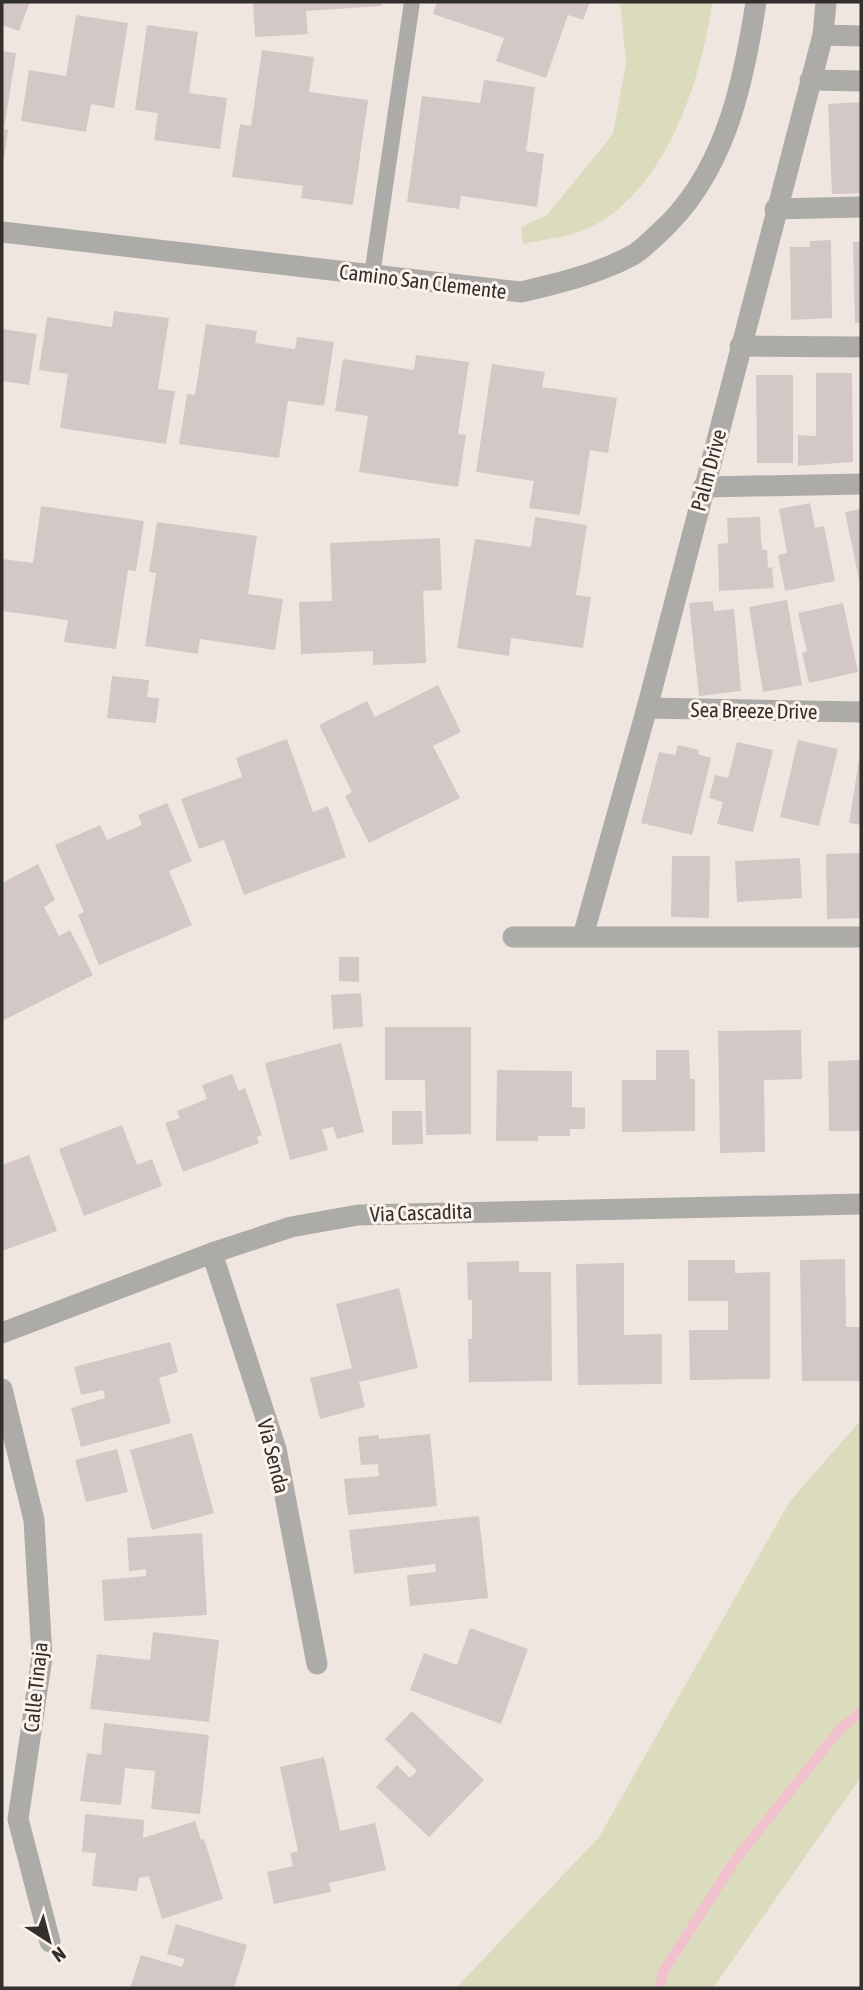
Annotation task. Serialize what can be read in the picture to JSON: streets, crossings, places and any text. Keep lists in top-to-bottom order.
{
  "streets": {
    "street": [
      "Camino San Clemente",
      "Palm Drive",
      "Sea Breeze Drive",
      "Via Cascadita",
      "Via Senda",
      "Calle Tinaja"
    ]
  },
  "crossings": [
    ["Palm Drive", "Sea Breeze Drive"],
    ["Via Cascadita", "Via Senda"]
  ],
  "north": "bottom right"
}
